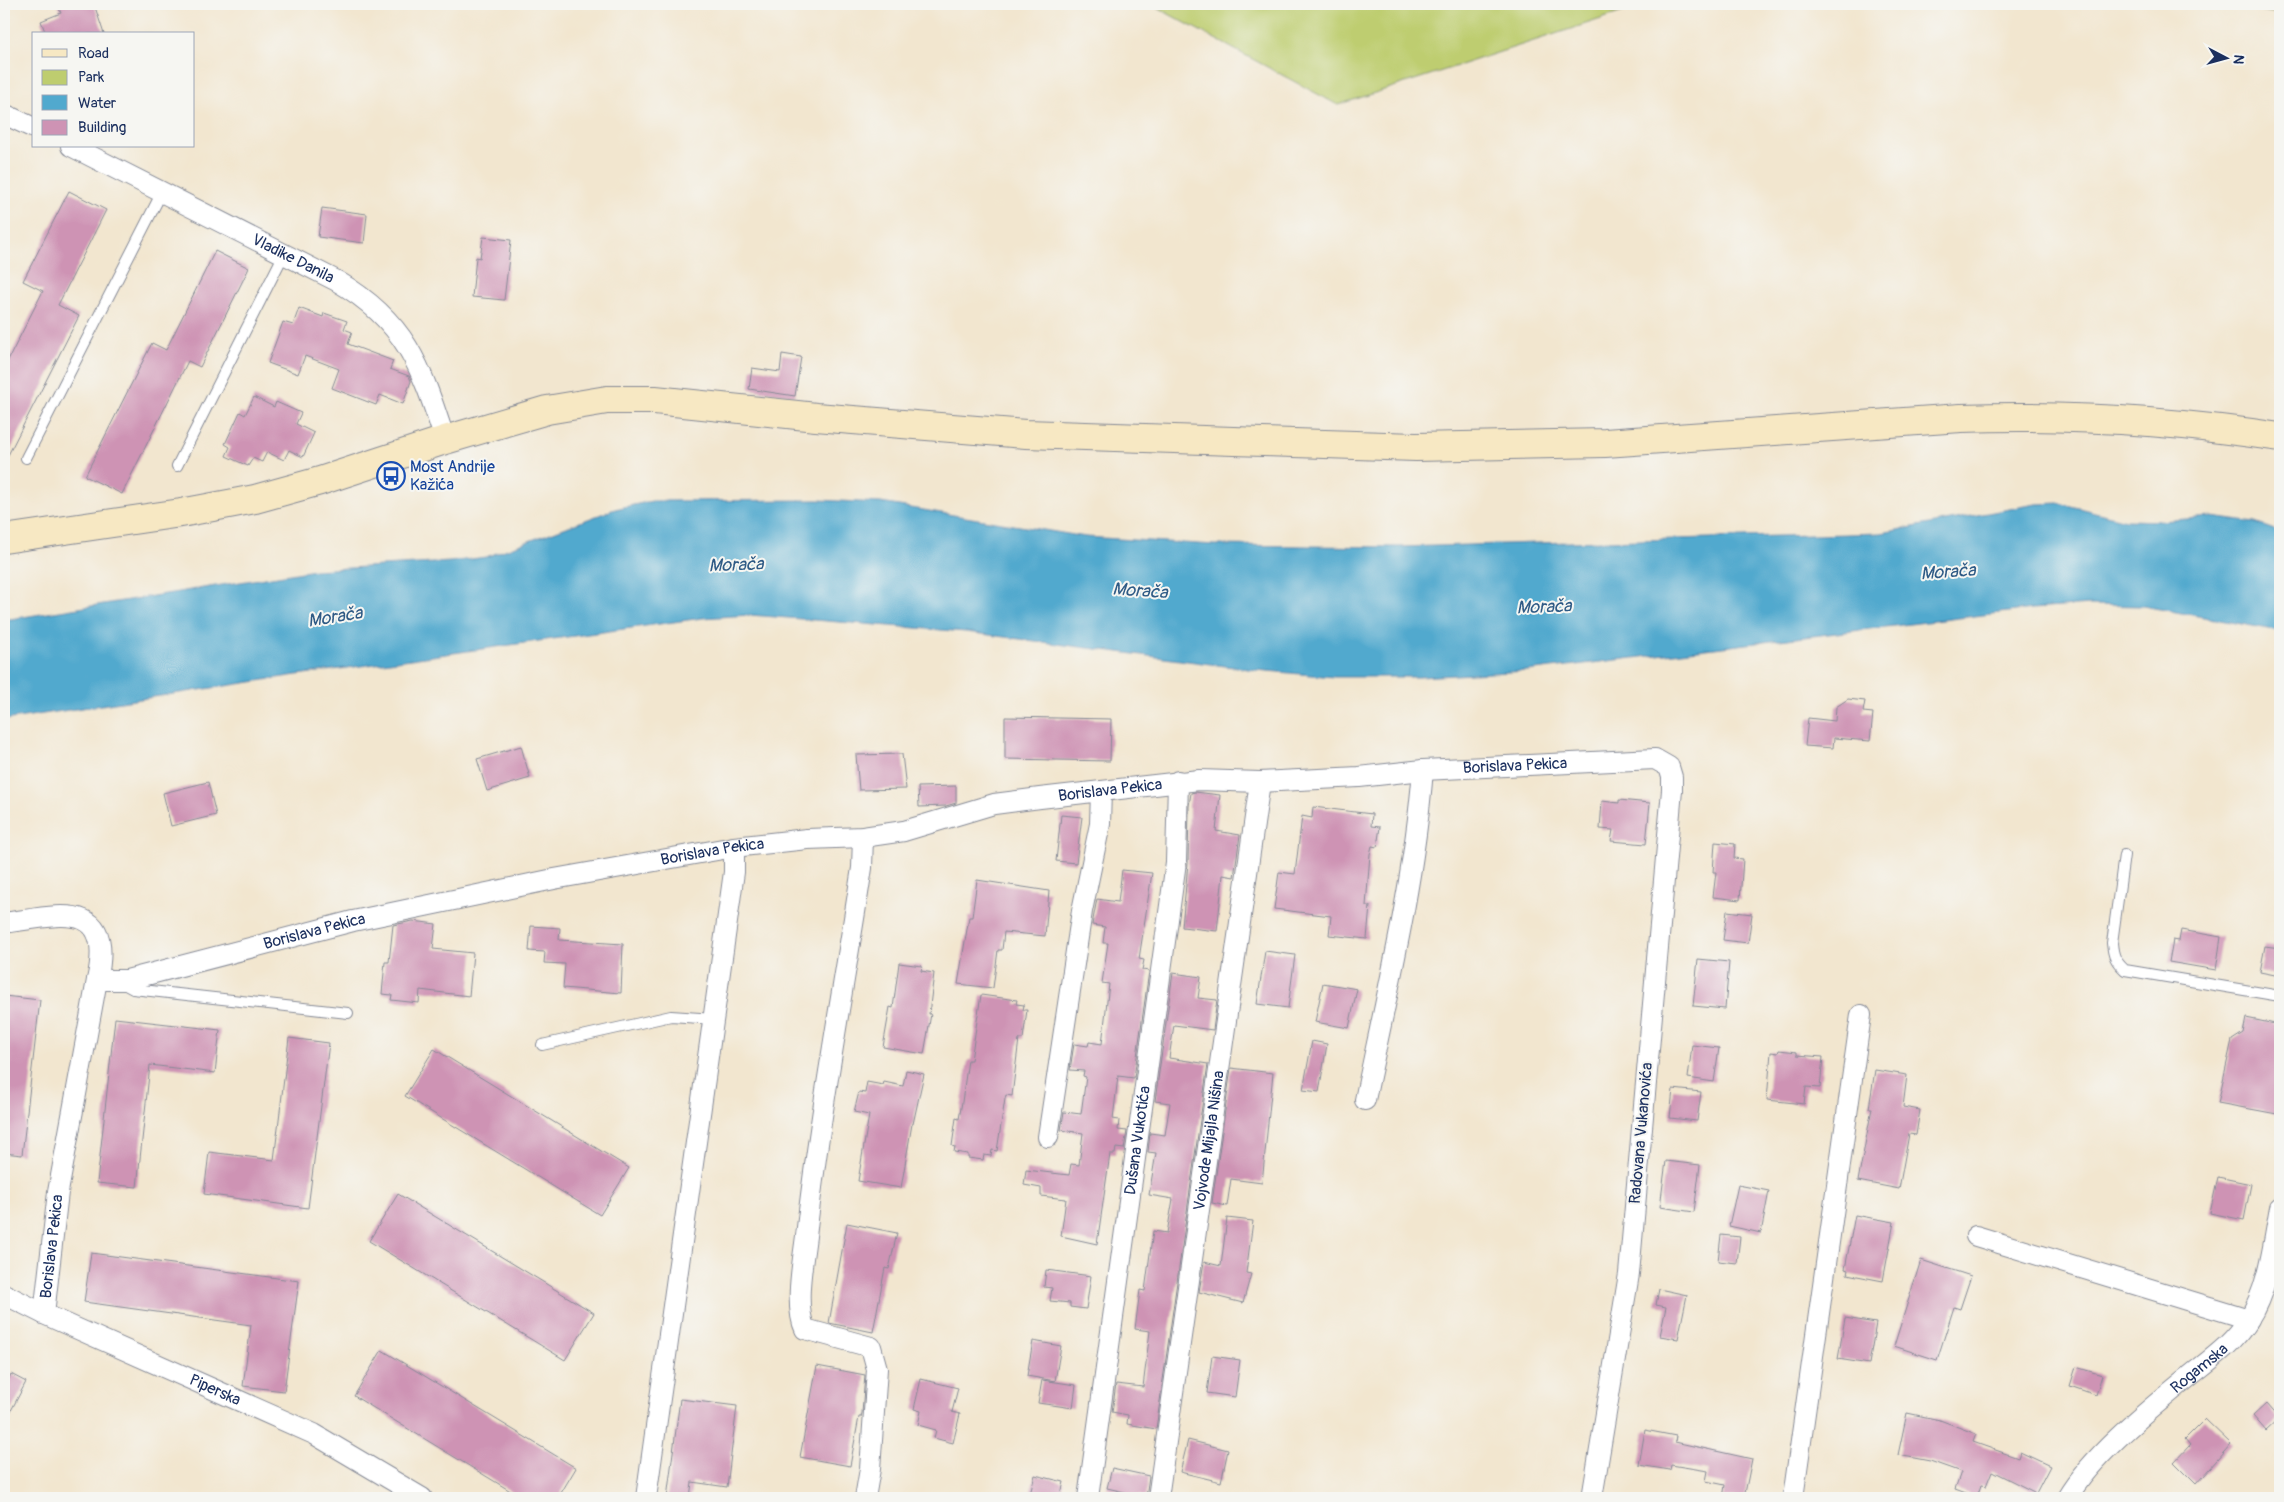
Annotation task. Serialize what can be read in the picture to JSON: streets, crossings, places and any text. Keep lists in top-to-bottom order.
{
  "streets": {
    "street": [
      "Vladike Danila",
      "Borislava Pekica",
      "Radovana Vukanovića",
      "Dušana Vukotića",
      "Vojvode Mijajla Nišina",
      "Rogamska",
      "Piperska"
    ]
  },
  "crossings": [
    ["Borislava Pekica", "Radovana Vukanovića"],
    ["Borislava Pekica", "Dušana Vukotića"],
    ["Borislava Pekica", "Vojvode Mijajla Nišina"],
    ["Borislava Pekica", "Piperska"]
  ],
  "water": ["Morača"],
  "places": {
    "bus stop": ["Most Andrije Kažića"]
  },
  "legend": [
    "Road",
    "Park",
    "Water",
    "Building"
  ],
  "north": "right"
}
